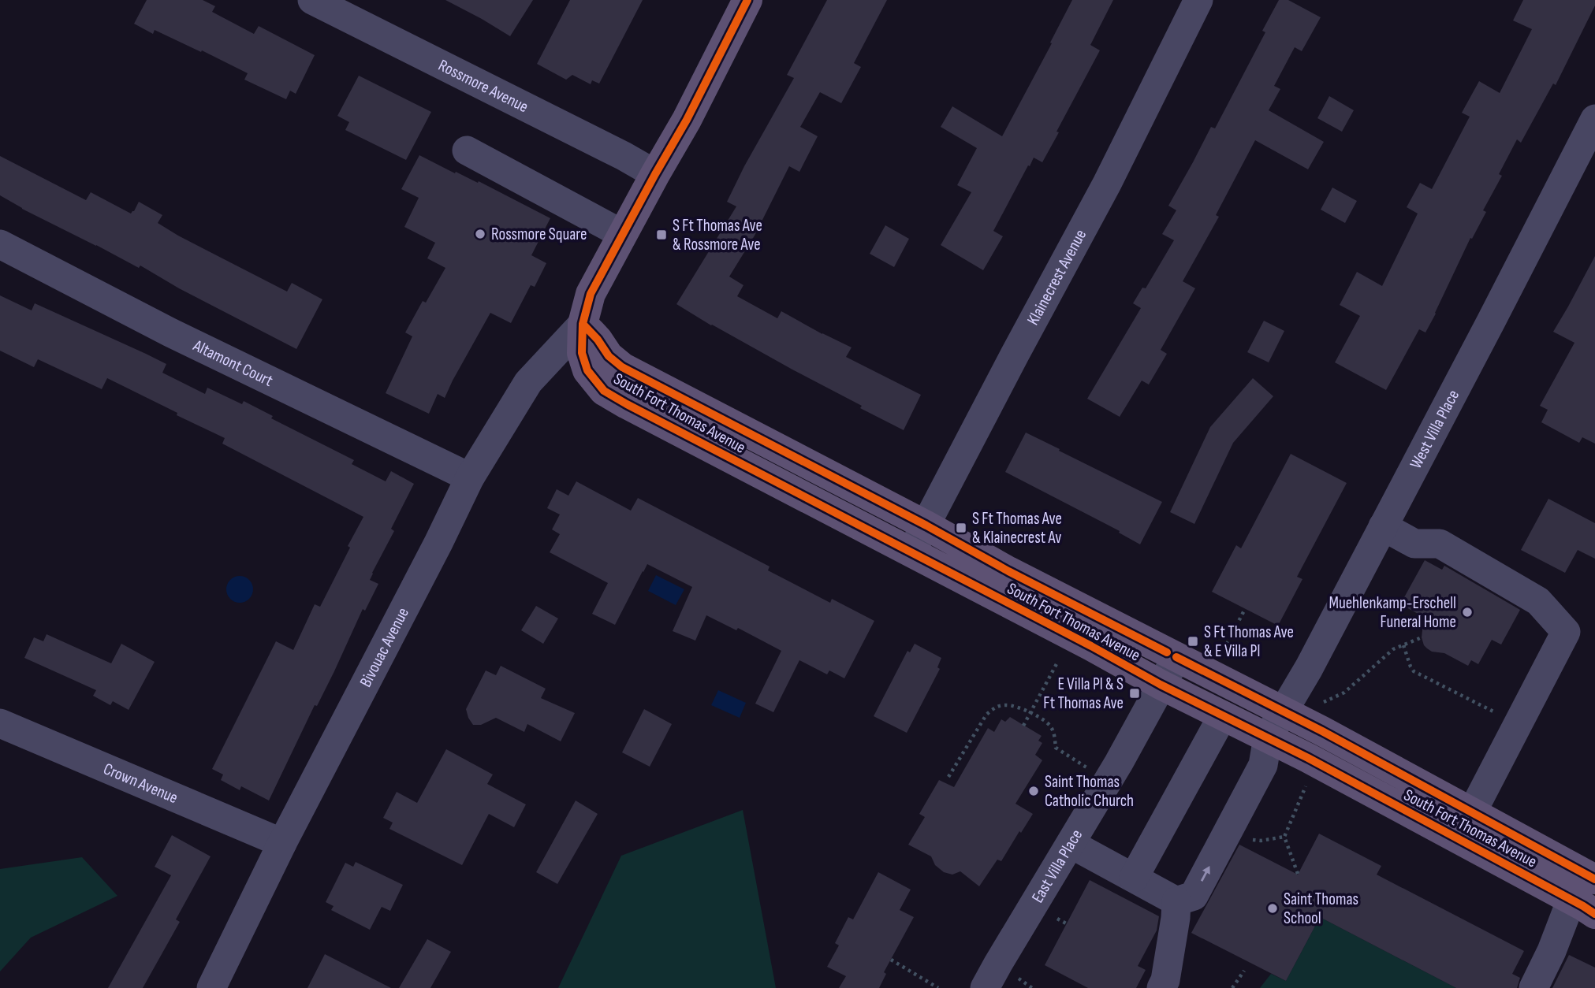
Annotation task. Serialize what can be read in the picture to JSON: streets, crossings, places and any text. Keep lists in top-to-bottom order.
{
  "streets": {
    "main road": ["South Fort Thomas Avenue"],
    "street": [
      "Rossmore Avenue",
      "Klainecrest Avenue",
      "Altamont Court",
      "West Villa Place",
      "Bivouac Avenue",
      "Crown Avenue",
      "East Villa Place"
    ]
  },
  "crossings": [
    ["Rossmore Avenue", "South Fort Thomas Avenue"],
    ["Klainecrest Avenue", "South Fort Thomas Avenue"],
    ["Altamont Court", "Bivouac Avenue"],
    ["South Fort Thomas Avenue", "West Villa Place"],
    ["South Fort Thomas Avenue", "Bivouac Avenue"],
    ["South Fort Thomas Avenue", "East Villa Place"],
    ["Bivouac Avenue", "Crown Avenue"]
  ],
  "places": {
    "other": [
      "Rossmore Square",
      "Muehlenkamp-Erschell Funeral Home",
      "Saint Thomas Catholic Church",
      "Saint Thomas School"
    ],
    "transit": [
      "S Ft Thomas Ave & Rossmore Ave",
      "S Ft Thomas Ave & Klainecrest Av",
      "S Ft Thomas Ave & E Villa Pl",
      "E Villa Pl & S Ft Thomas Ave"
    ]
  }
}
